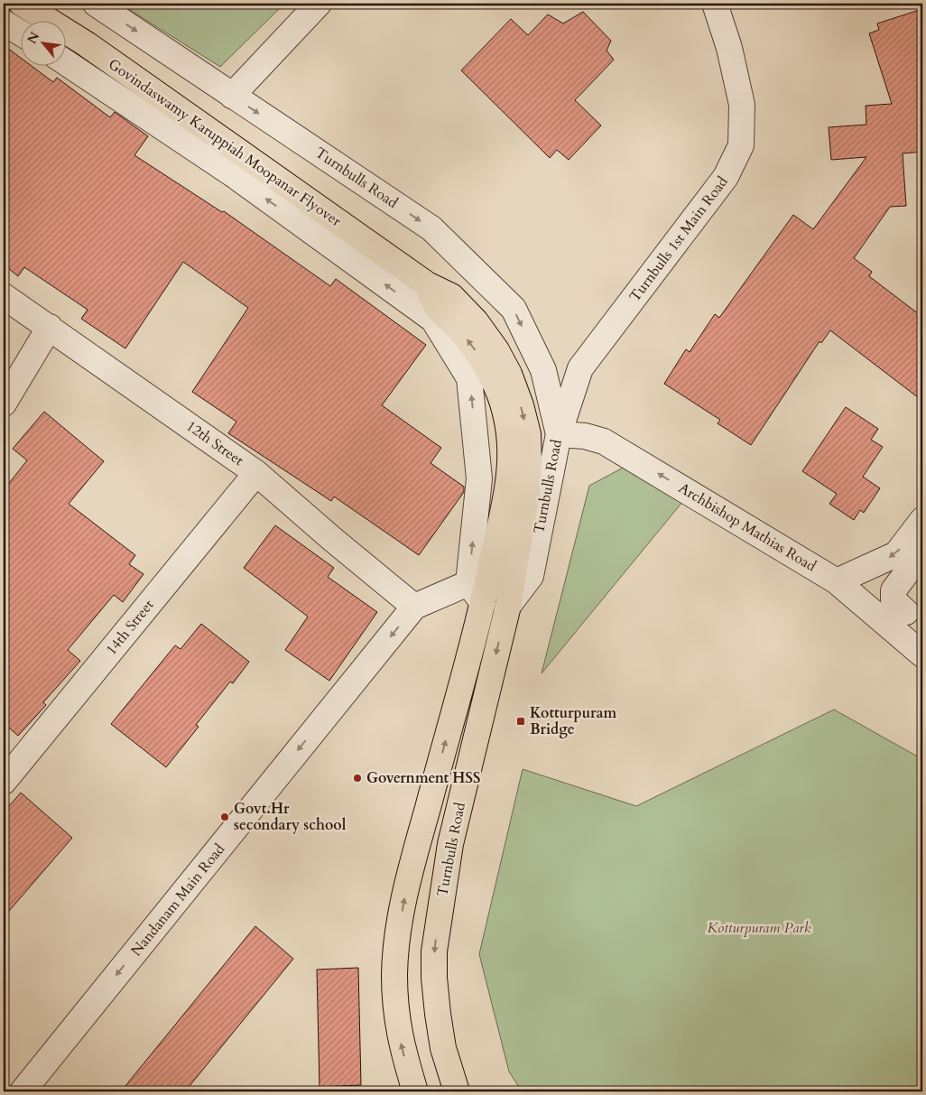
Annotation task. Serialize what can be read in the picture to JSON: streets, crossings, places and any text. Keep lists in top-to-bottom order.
{
  "streets": {
    "main road": ["Govindaswamy Karuppiah Moopanar Flyover", "Turnbulls Road"],
    "street": [
      "Turnbulls 1st Main Road",
      "12th Street",
      "Archbishop Mathias Road",
      "14th Street",
      "Nandanam Main Road"
    ]
  },
  "crossings": [
    ["Govindaswamy Karuppiah Moopanar Flyover", "Turnbulls Road"],
    ["Turnbulls Road", "Turnbulls 1st Main Road"],
    ["Turnbulls Road", "Archbishop Mathias Road"],
    ["Turnbulls 1st Main Road", "Archbishop Mathias Road"],
    ["12th Street", "14th Street"],
    ["12th Street", "Nandanam Main Road"]
  ],
  "one_way": ["Archbishop Mathias Road", "Nandanam Main Road"],
  "parks": ["Kotturpuram Park"],
  "places": {
    "transit": ["Kotturpuram Bridge"],
    "other": ["Government HSS", "Govt.Hr secondary school"]
  },
  "north": "top left"
}
